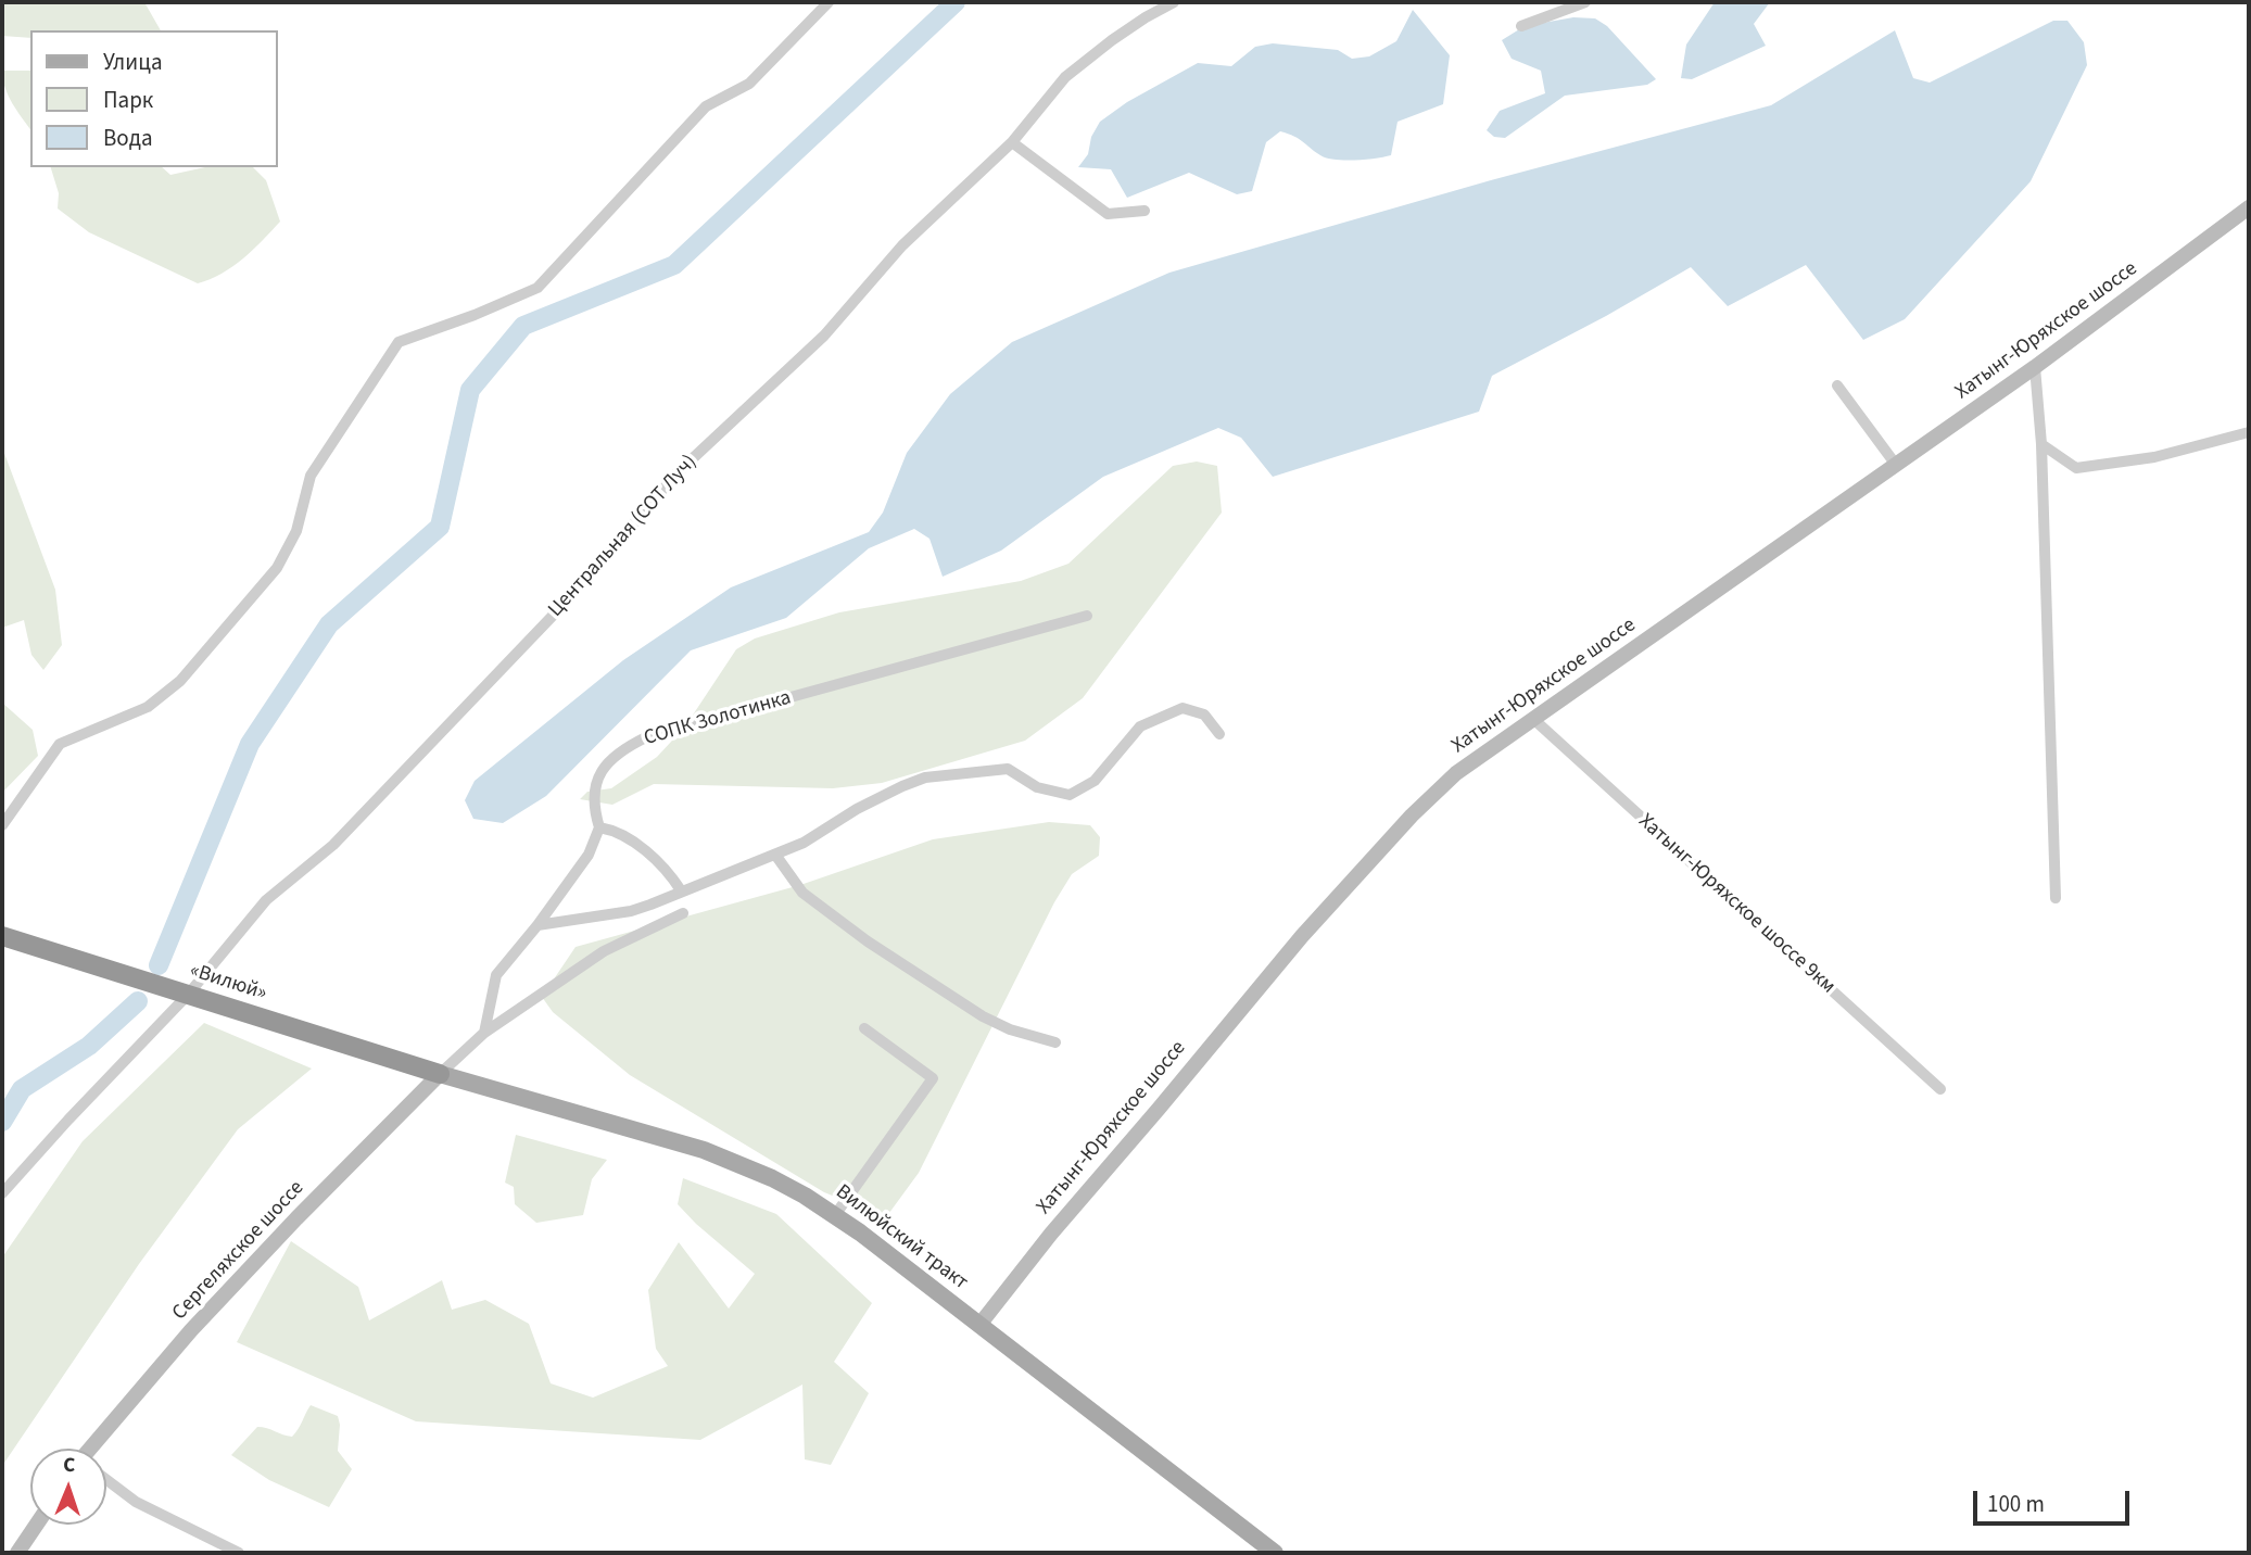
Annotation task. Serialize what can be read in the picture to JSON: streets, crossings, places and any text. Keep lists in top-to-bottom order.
{
  "streets": {
    "highway": ["«Вилюй»"],
    "main road": ["Хатынг-Юряхское шоссе", "Вилюйский тракт", "Сергеляхское шоссе"],
    "street": ["Центральная (СОТ Луч)", "СОПК Золотинка", "Хатынг-Юряхское шоссе 9км"]
  },
  "crossings": [
    ["Хатынг-Юряхское шоссе", "Хатынг-Юряхское шоссе 9км"],
    ["Хатынг-Юряхское шоссе", "Вилюйский тракт"],
    ["Центральная (СОТ Луч)", "«Вилюй»"],
    ["«Вилюй»", "Вилюйский тракт"],
    ["«Вилюй»", "Сергеляхское шоссе"],
    ["Вилюйский тракт", "Сергеляхское шоссе"]
  ],
  "legend": ["Улица", "Парк", "Вода"],
  "scale_bar": "100 m",
  "north": "top"
}
